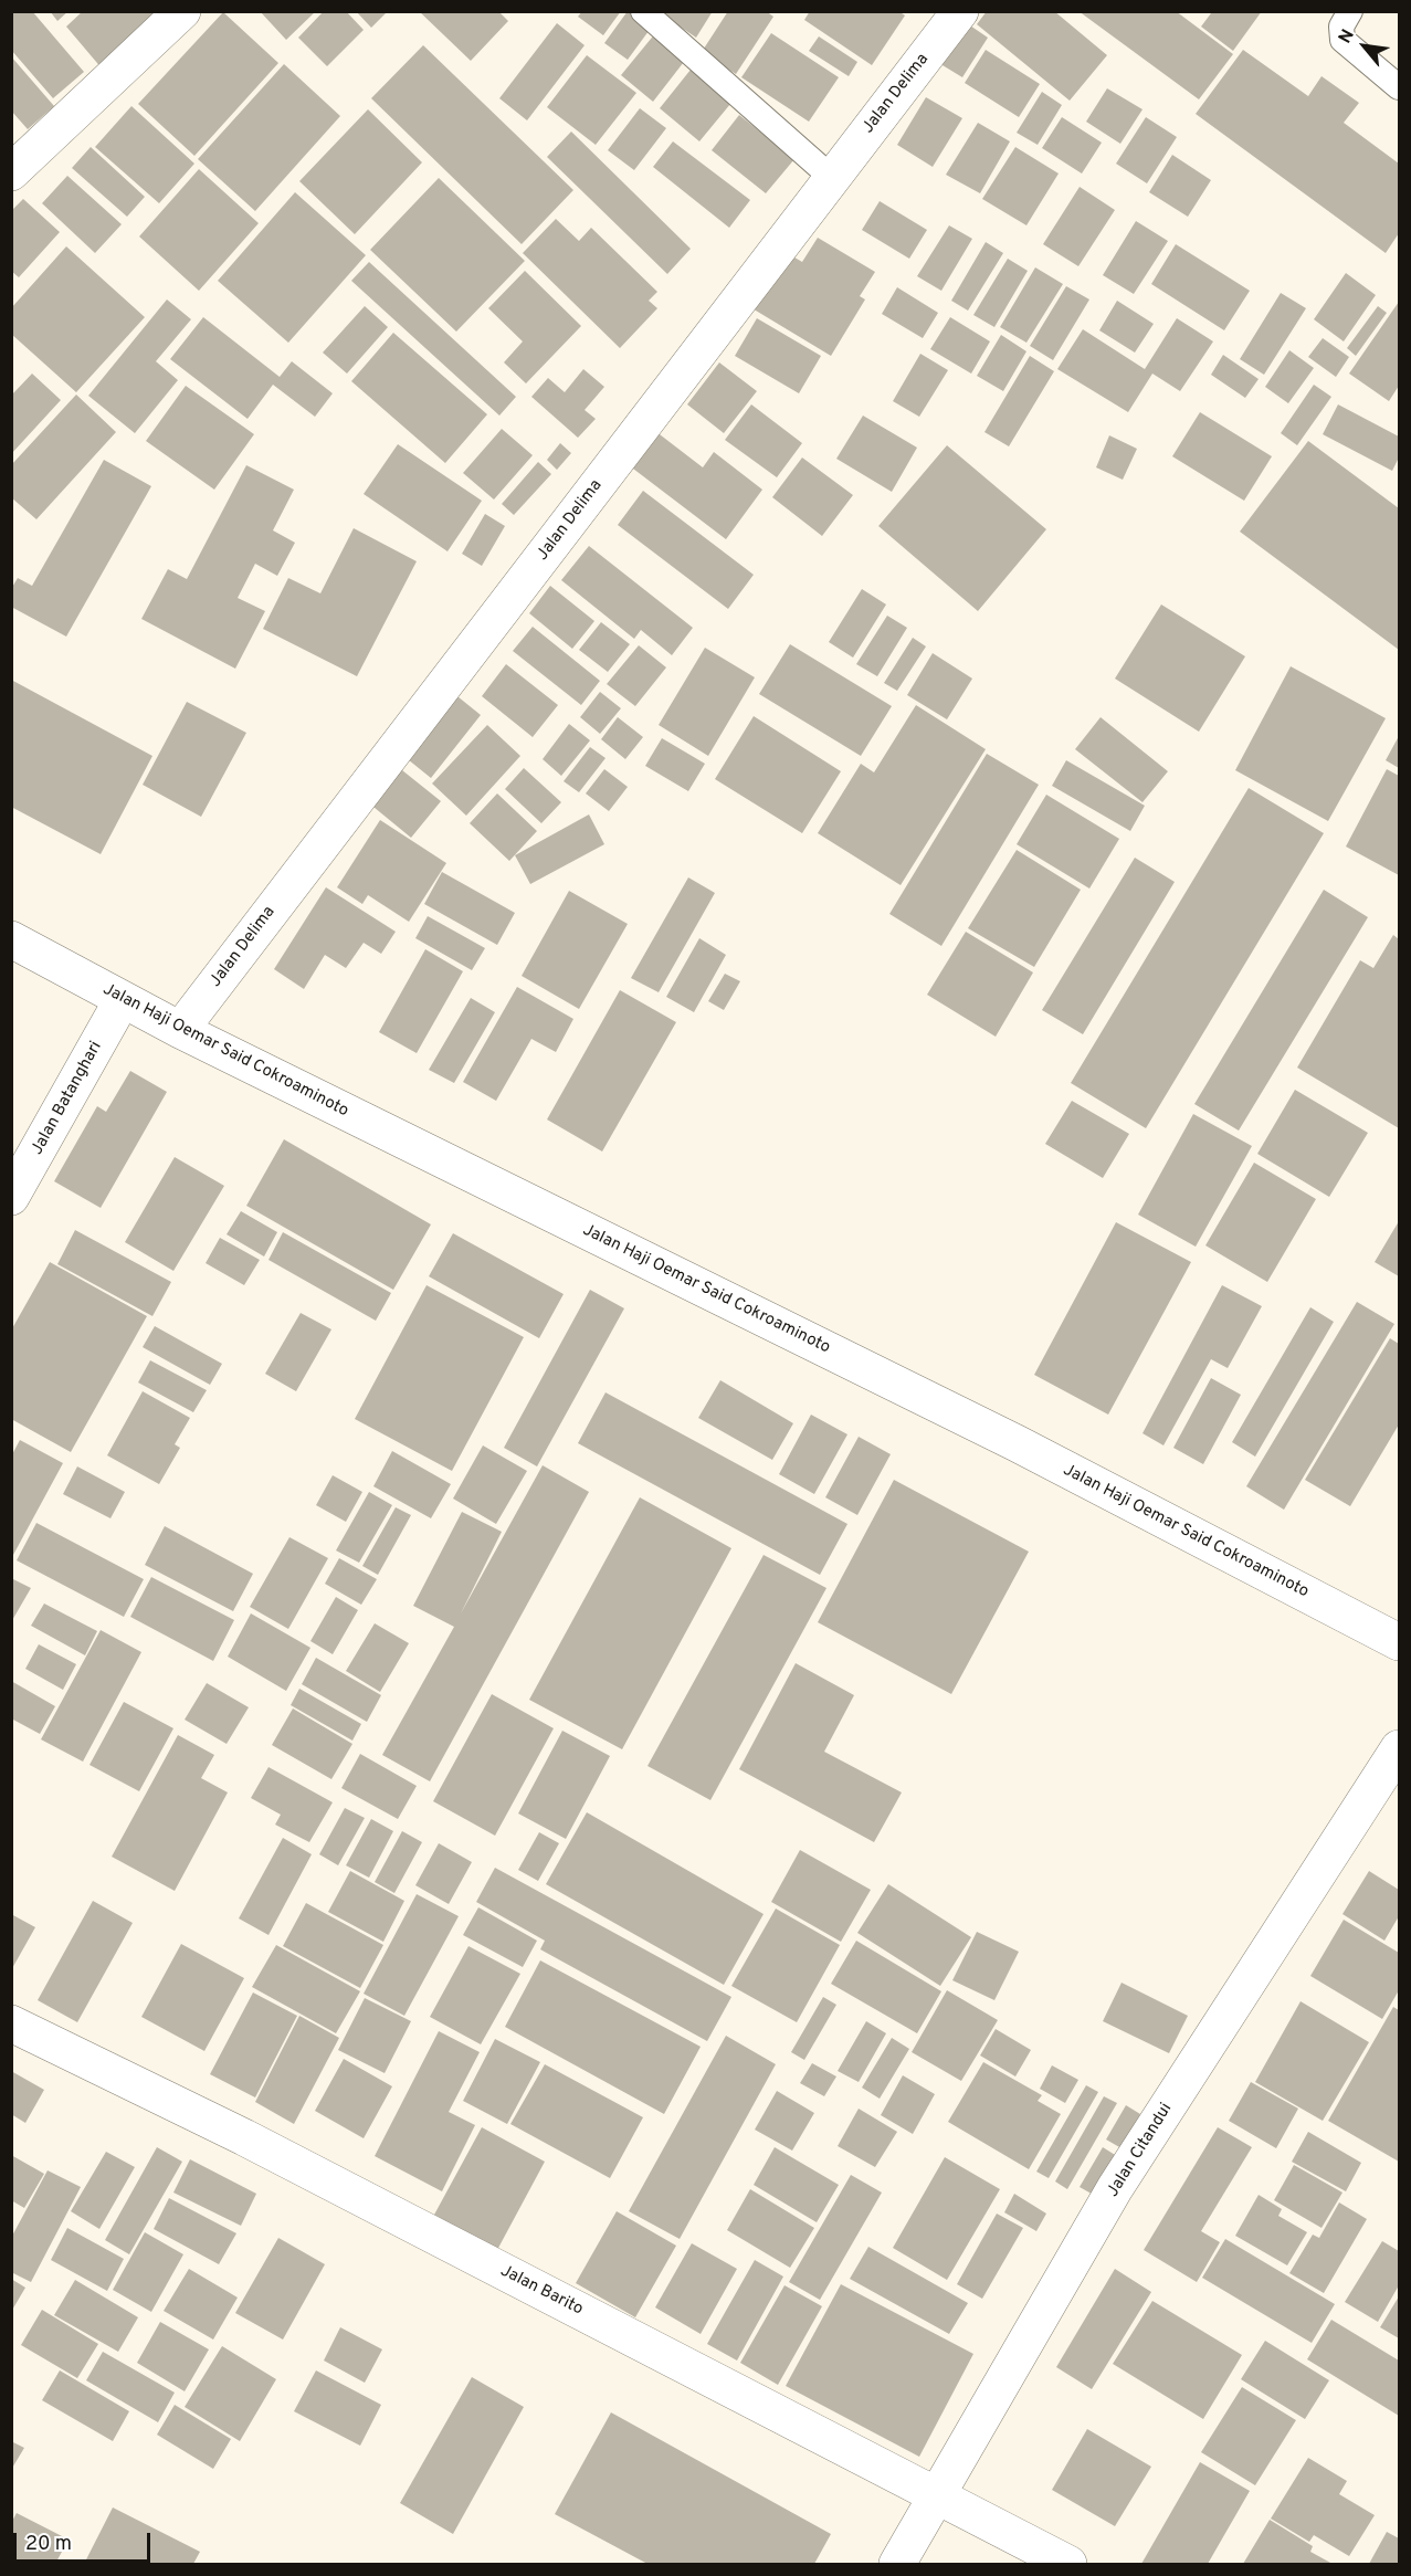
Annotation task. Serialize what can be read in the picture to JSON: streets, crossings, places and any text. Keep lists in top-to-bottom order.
{
  "streets": {
    "street": [
      "Jalan Delima",
      "Jalan Haji Oemar Said Cokroaminoto",
      "Jalan Batanghari",
      "Jalan Citandui",
      "Jalan Barito"
    ]
  },
  "crossings": [
    ["Jalan Delima", "Jalan Haji Oemar Said Cokroaminoto"],
    ["Jalan Haji Oemar Said Cokroaminoto", "Jalan Batanghari"],
    ["Jalan Citandui", "Jalan Barito"]
  ],
  "scale_bar": "20 m",
  "north": "top left"
}
